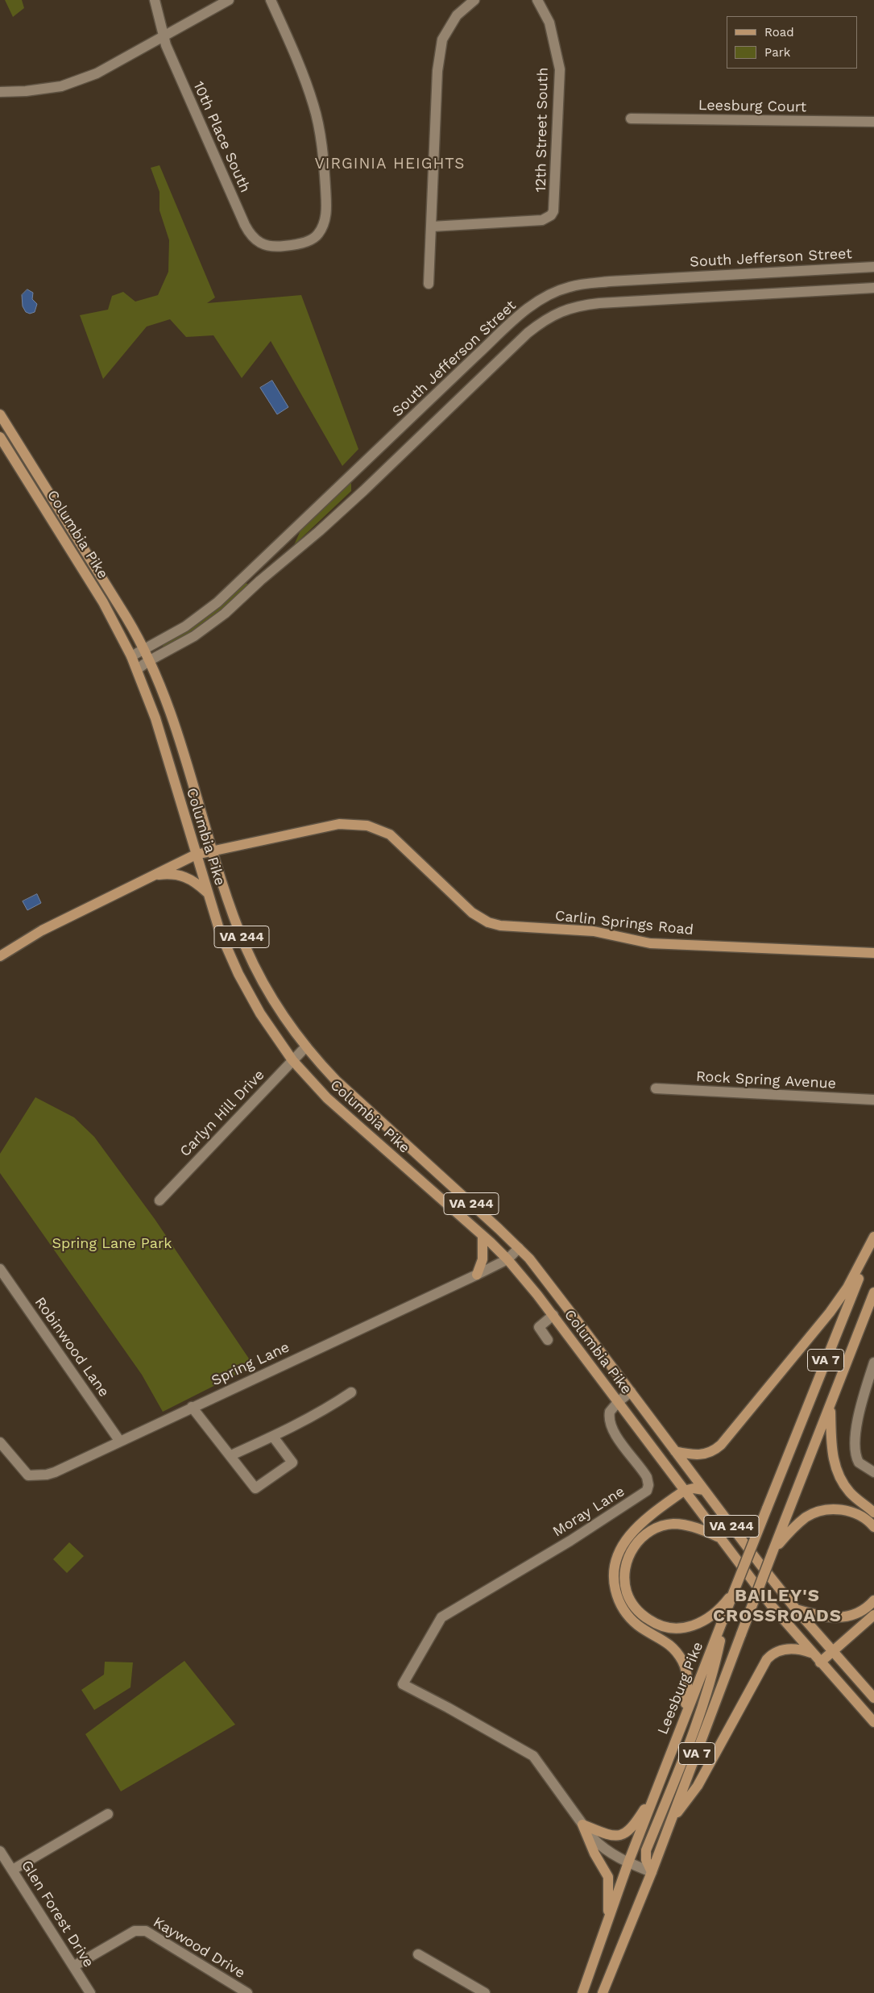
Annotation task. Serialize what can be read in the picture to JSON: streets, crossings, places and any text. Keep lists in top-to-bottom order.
{
  "streets": {
    "main road": [
      "Columbia Pike",
      "Carlin Springs Road",
      "VA 244",
      "VA 7",
      "Leesburg Pike"
    ],
    "street": [
      "Leesburg Court",
      "12th Street South",
      "10th Place South",
      "South Jefferson Street",
      "Rock Spring Avenue",
      "Carlyn Hill Drive",
      "Robinwood Lane",
      "Spring Lane",
      "Moray Lane",
      "Glen Forest Drive",
      "Kaywood Drive"
    ]
  },
  "crossings": [
    ["South Jefferson Street", "Columbia Pike"],
    ["Columbia Pike", "Carlin Springs Road"],
    ["Columbia Pike", "Carlyn Hill Drive"],
    ["Columbia Pike", "Spring Lane"],
    ["Columbia Pike", "Moray Lane"],
    ["Robinwood Lane", "Spring Lane"],
    ["VA 7", "Leesburg Pike"],
    ["Glen Forest Drive", "Kaywood Drive"]
  ],
  "districts": ["VIRGINIA HEIGHTS", "BAILEY'S CROSSROADS"],
  "parks": ["Spring Lane Park"],
  "legend": ["Road", "Park"]
}
